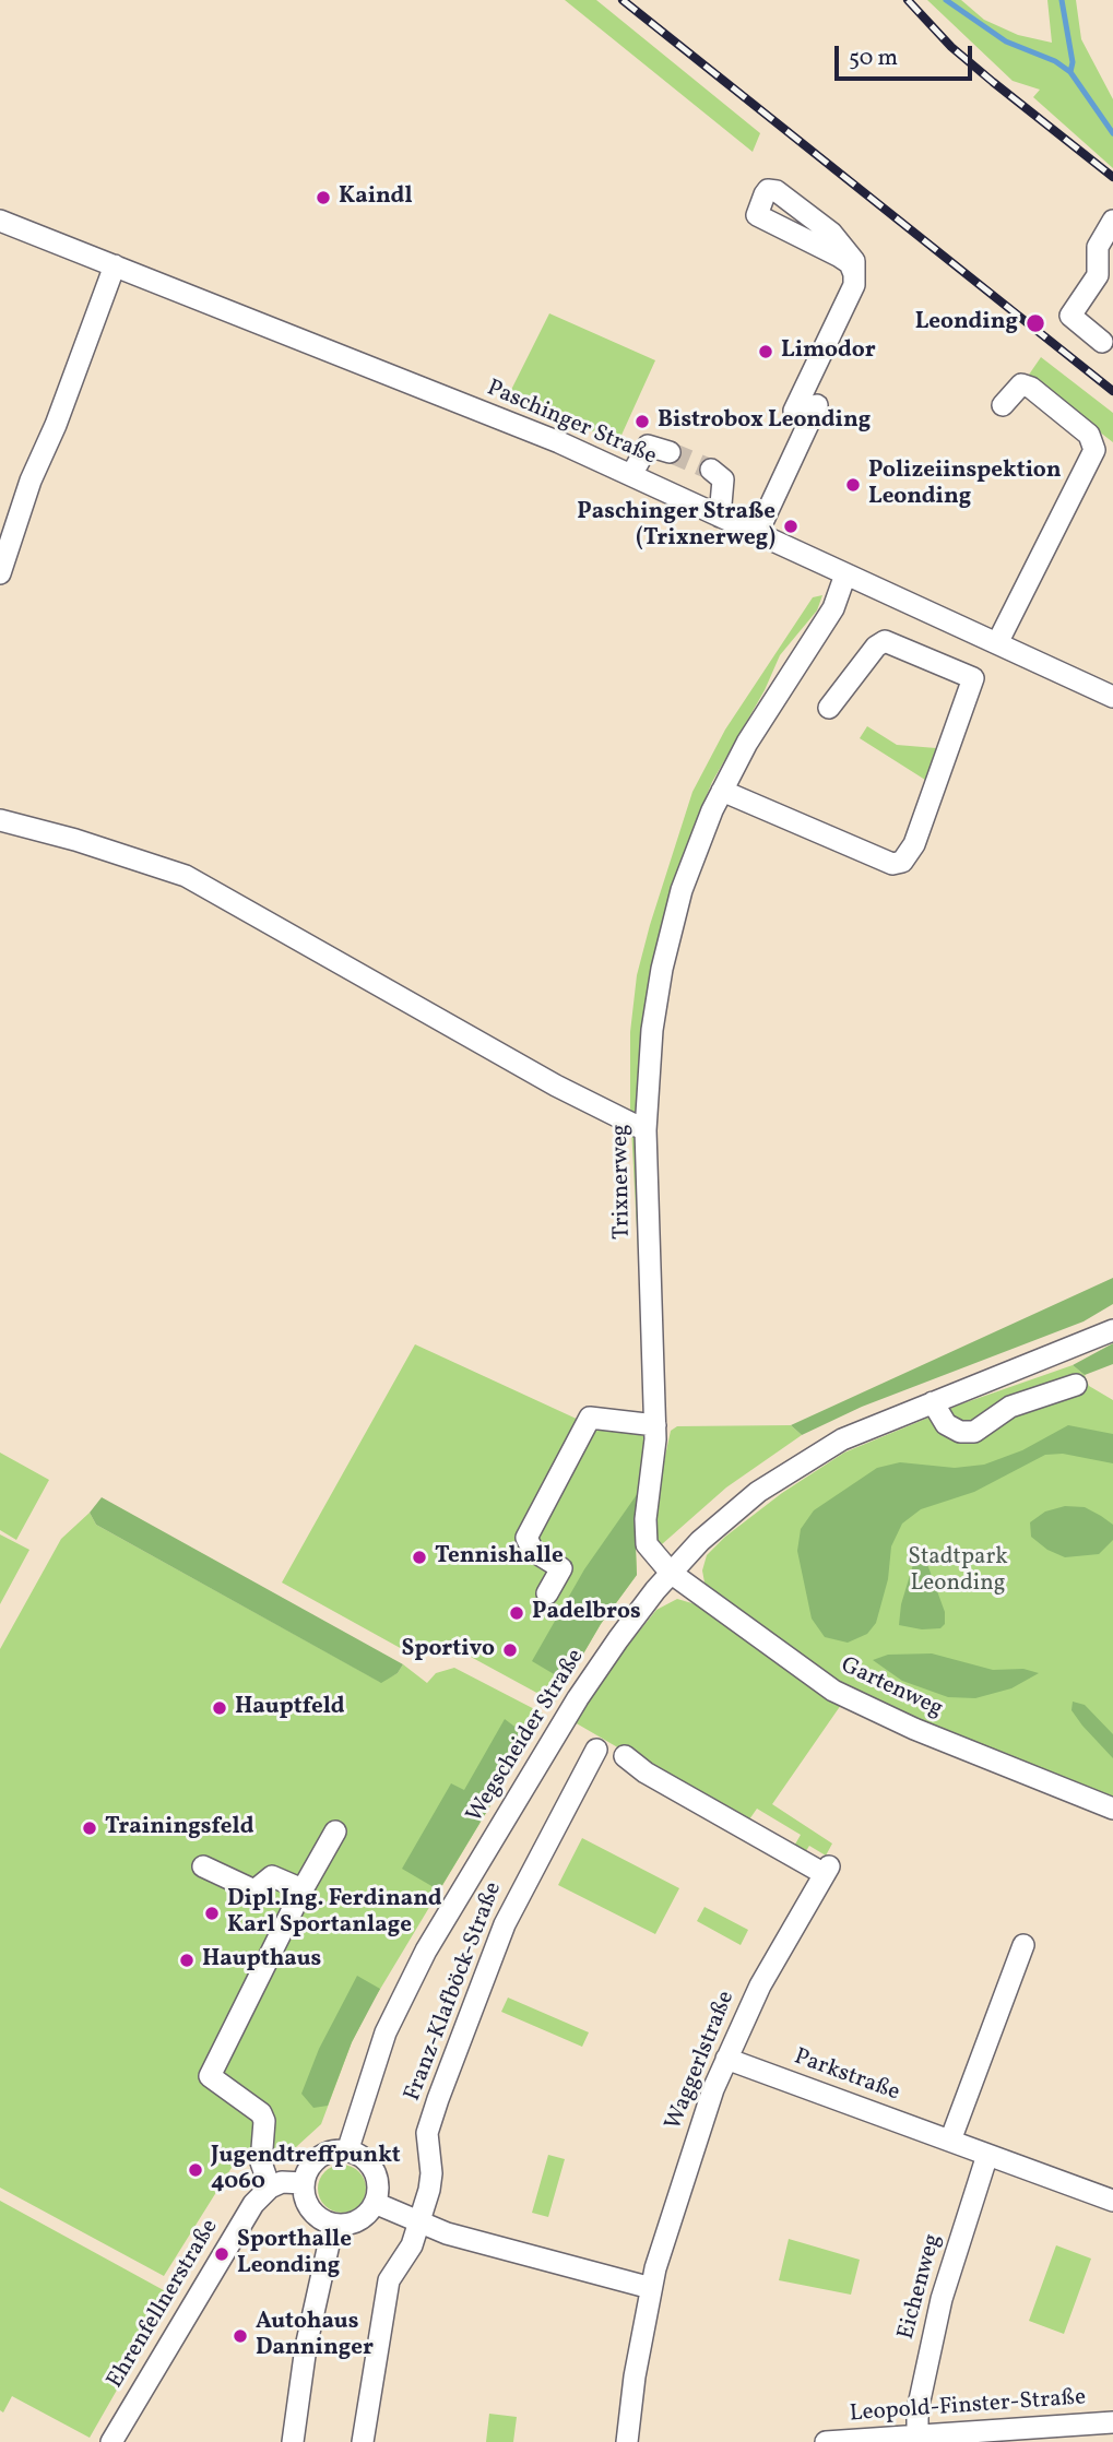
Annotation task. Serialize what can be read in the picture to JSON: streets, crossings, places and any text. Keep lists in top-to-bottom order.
{
  "streets": {
    "street": [
      "Paschinger Straße",
      "Trixnerweg",
      "Gartenweg",
      "Wegscheider Straße",
      "Franz-Klafböck-Straße",
      "Waggerlstraße",
      "Parkstraße",
      "Eichenweg",
      "Ehrenfellnerstraße",
      "Leopold-Finster-Straße"
    ]
  },
  "crossings": [
    ["Paschinger Straße", "Trixnerweg"],
    ["Trixnerweg", "Gartenweg"],
    ["Trixnerweg", "Wegscheider Straße"],
    ["Gartenweg", "Wegscheider Straße"],
    ["Waggerlstraße", "Parkstraße"],
    ["Parkstraße", "Eichenweg"],
    ["Eichenweg", "Leopold-Finster-Straße"]
  ],
  "parks": ["Stadtpark Leonding"],
  "places": [
    "Kaindl",
    "Leonding",
    "Limodor",
    "Bistrobox Leonding",
    "Polizeiinspektion Leonding",
    "Paschinger Straße (Trixnerweg)",
    "Tennishalle",
    "Padelbros",
    "Sportivo",
    "Hauptfeld",
    "Trainingsfeld",
    "Dipl.Ing. Ferdinand Karl Sportanlage",
    "Haupthaus",
    "Jugendtreffpunkt 4060",
    "Sporthalle Leonding",
    "Autohaus Danninger"
  ],
  "scale_bar": "50 m"
}
